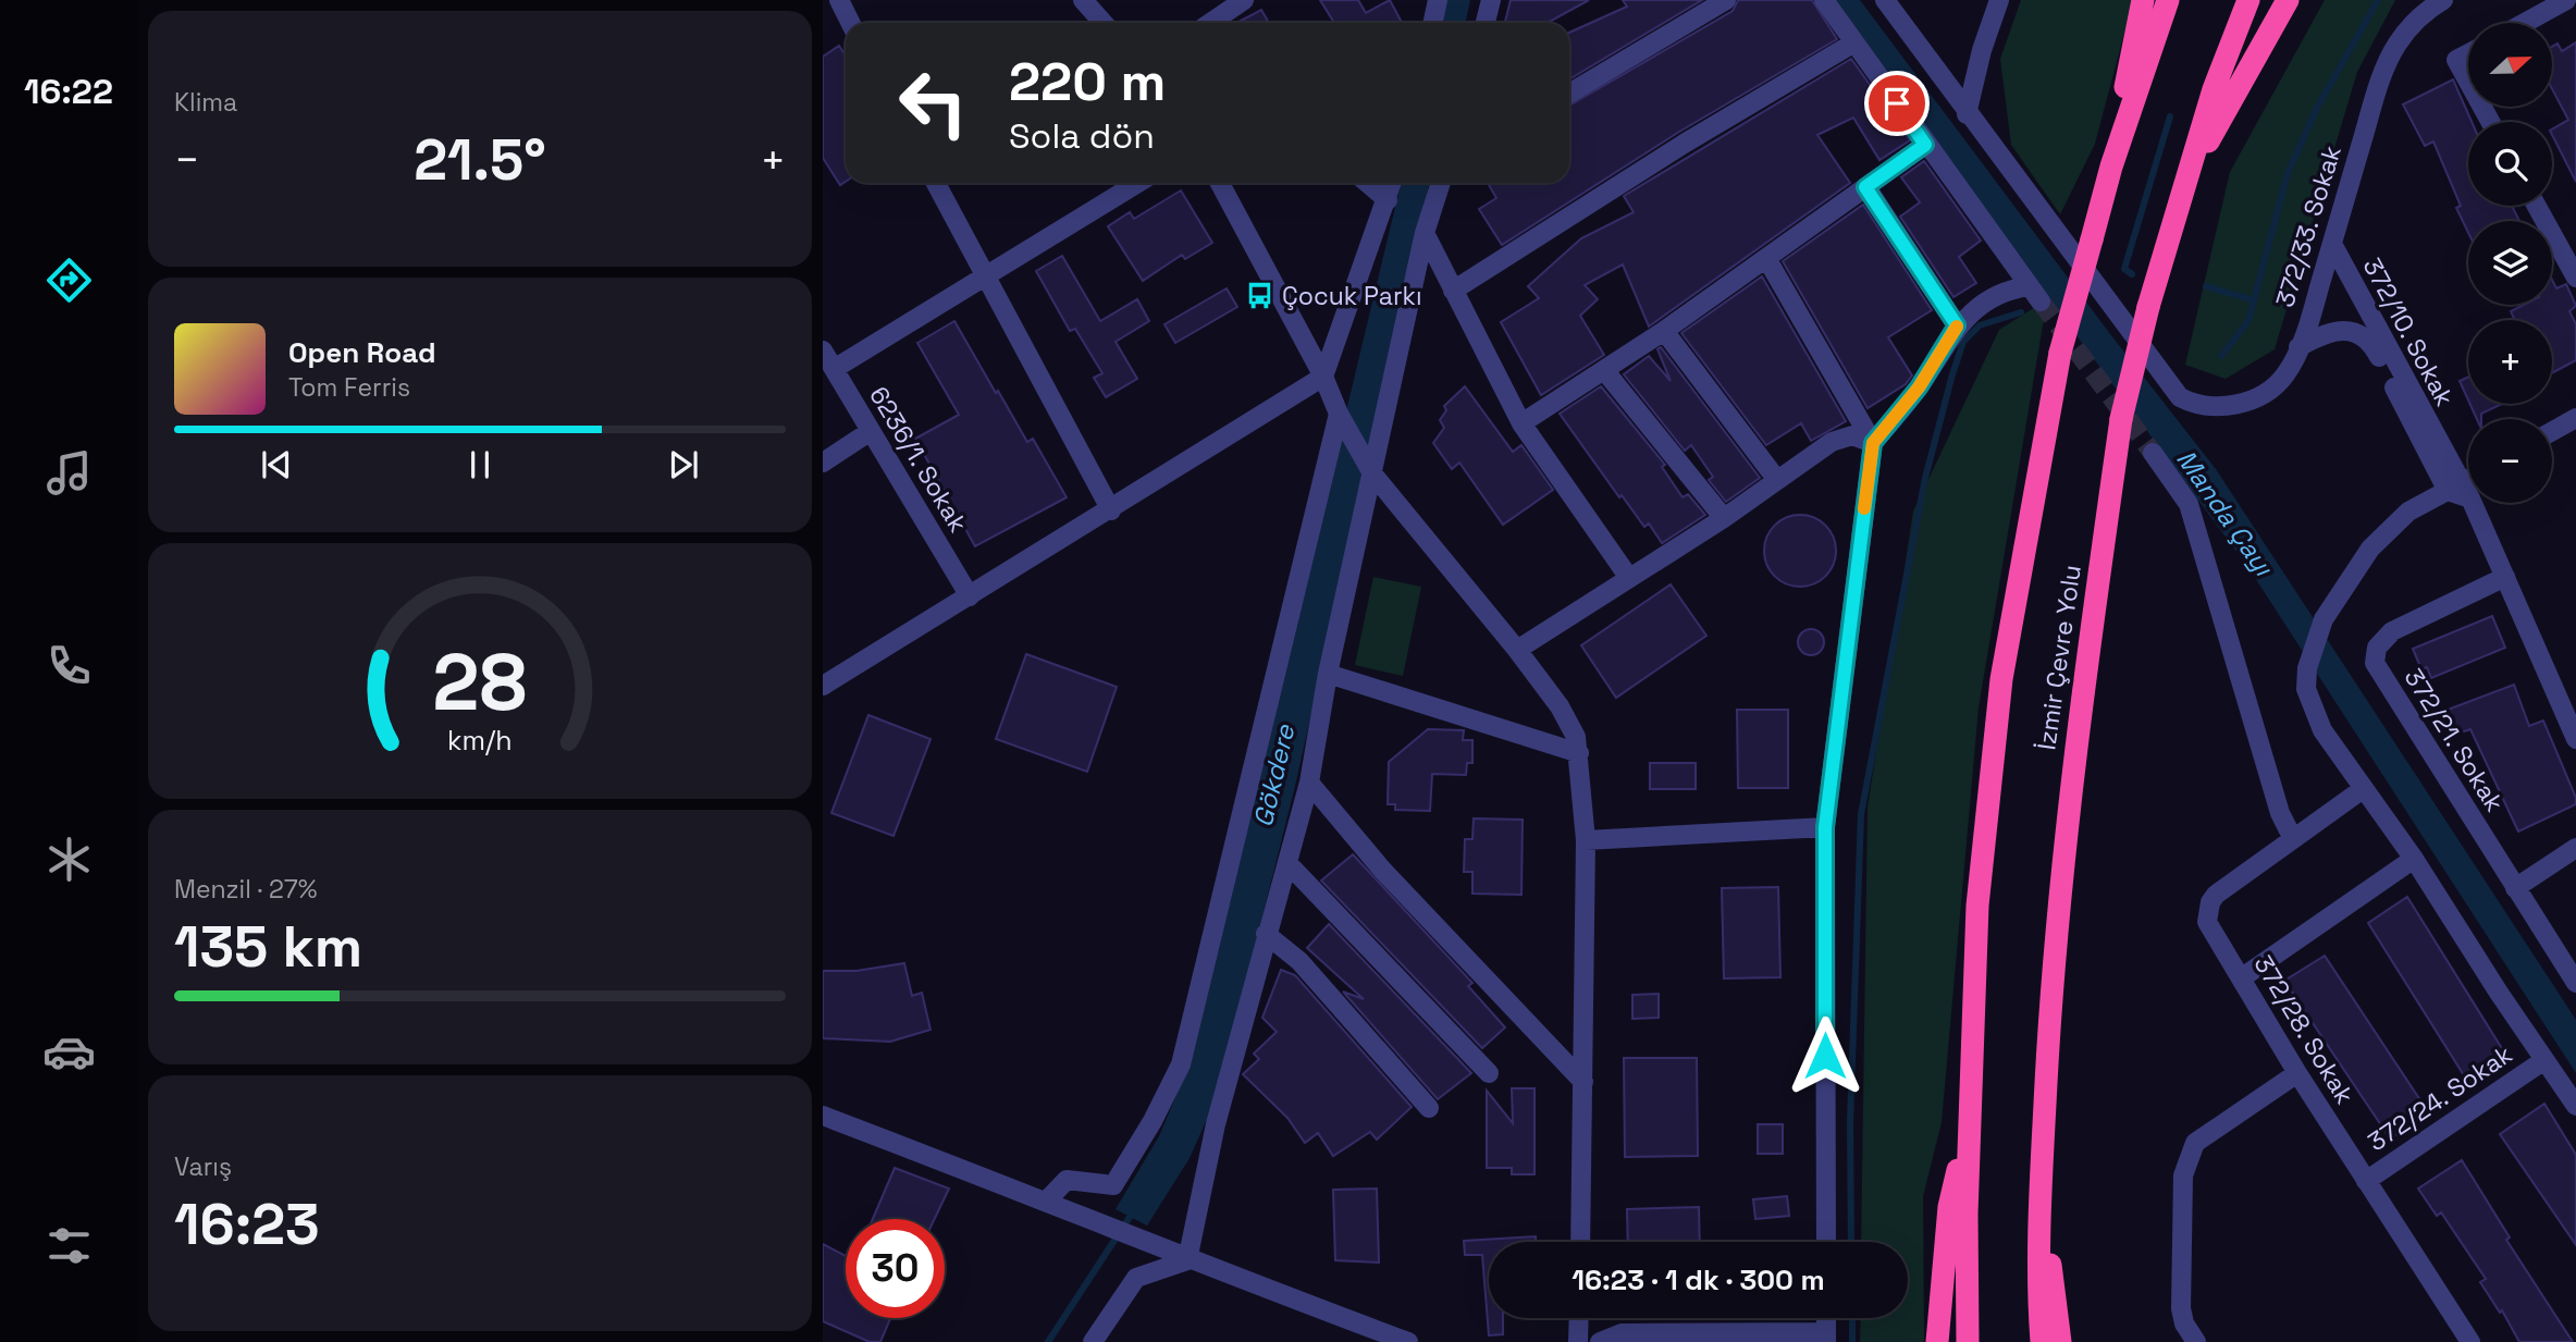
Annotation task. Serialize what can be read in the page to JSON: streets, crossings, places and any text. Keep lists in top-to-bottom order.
{
  "streets": {
    "highway": ["İzmir Çevre Yolu"],
    "street": [
      "372/33. Sokak",
      "372/10. Sokak",
      "6236/1. Sokak",
      "372/21. Sokak",
      "372/28. Sokak",
      "372/24. Sokak"
    ]
  },
  "crossings": [
    ["372/33. Sokak", "372/10. Sokak"],
    ["372/10. Sokak", "372/21. Sokak"],
    ["372/28. Sokak", "372/24. Sokak"]
  ],
  "water": ["Manda Çayı", "Gökdere"],
  "places": {
    "bus stop": ["Çocuk Parkı"]
  },
  "north": "right",
  "page": {
    "tabs": "16:22",
    "tile": [
      "Klima",
      ["Menzil · 27%", "135 km"],
      ["Varış", "16:23"]
    ],
    "map_buttons": ["+", "−"],
    "turn": ["220 m", "Sola dön"],
    "heat": ["−", "21.5°", "+"],
    "song": ["Open Road", "Tom Ferris"],
    "limit": "30",
    "trip": "16:23 · 1 dk · 300 m",
    "gauge": ["28", "km/h"]
  }
}
